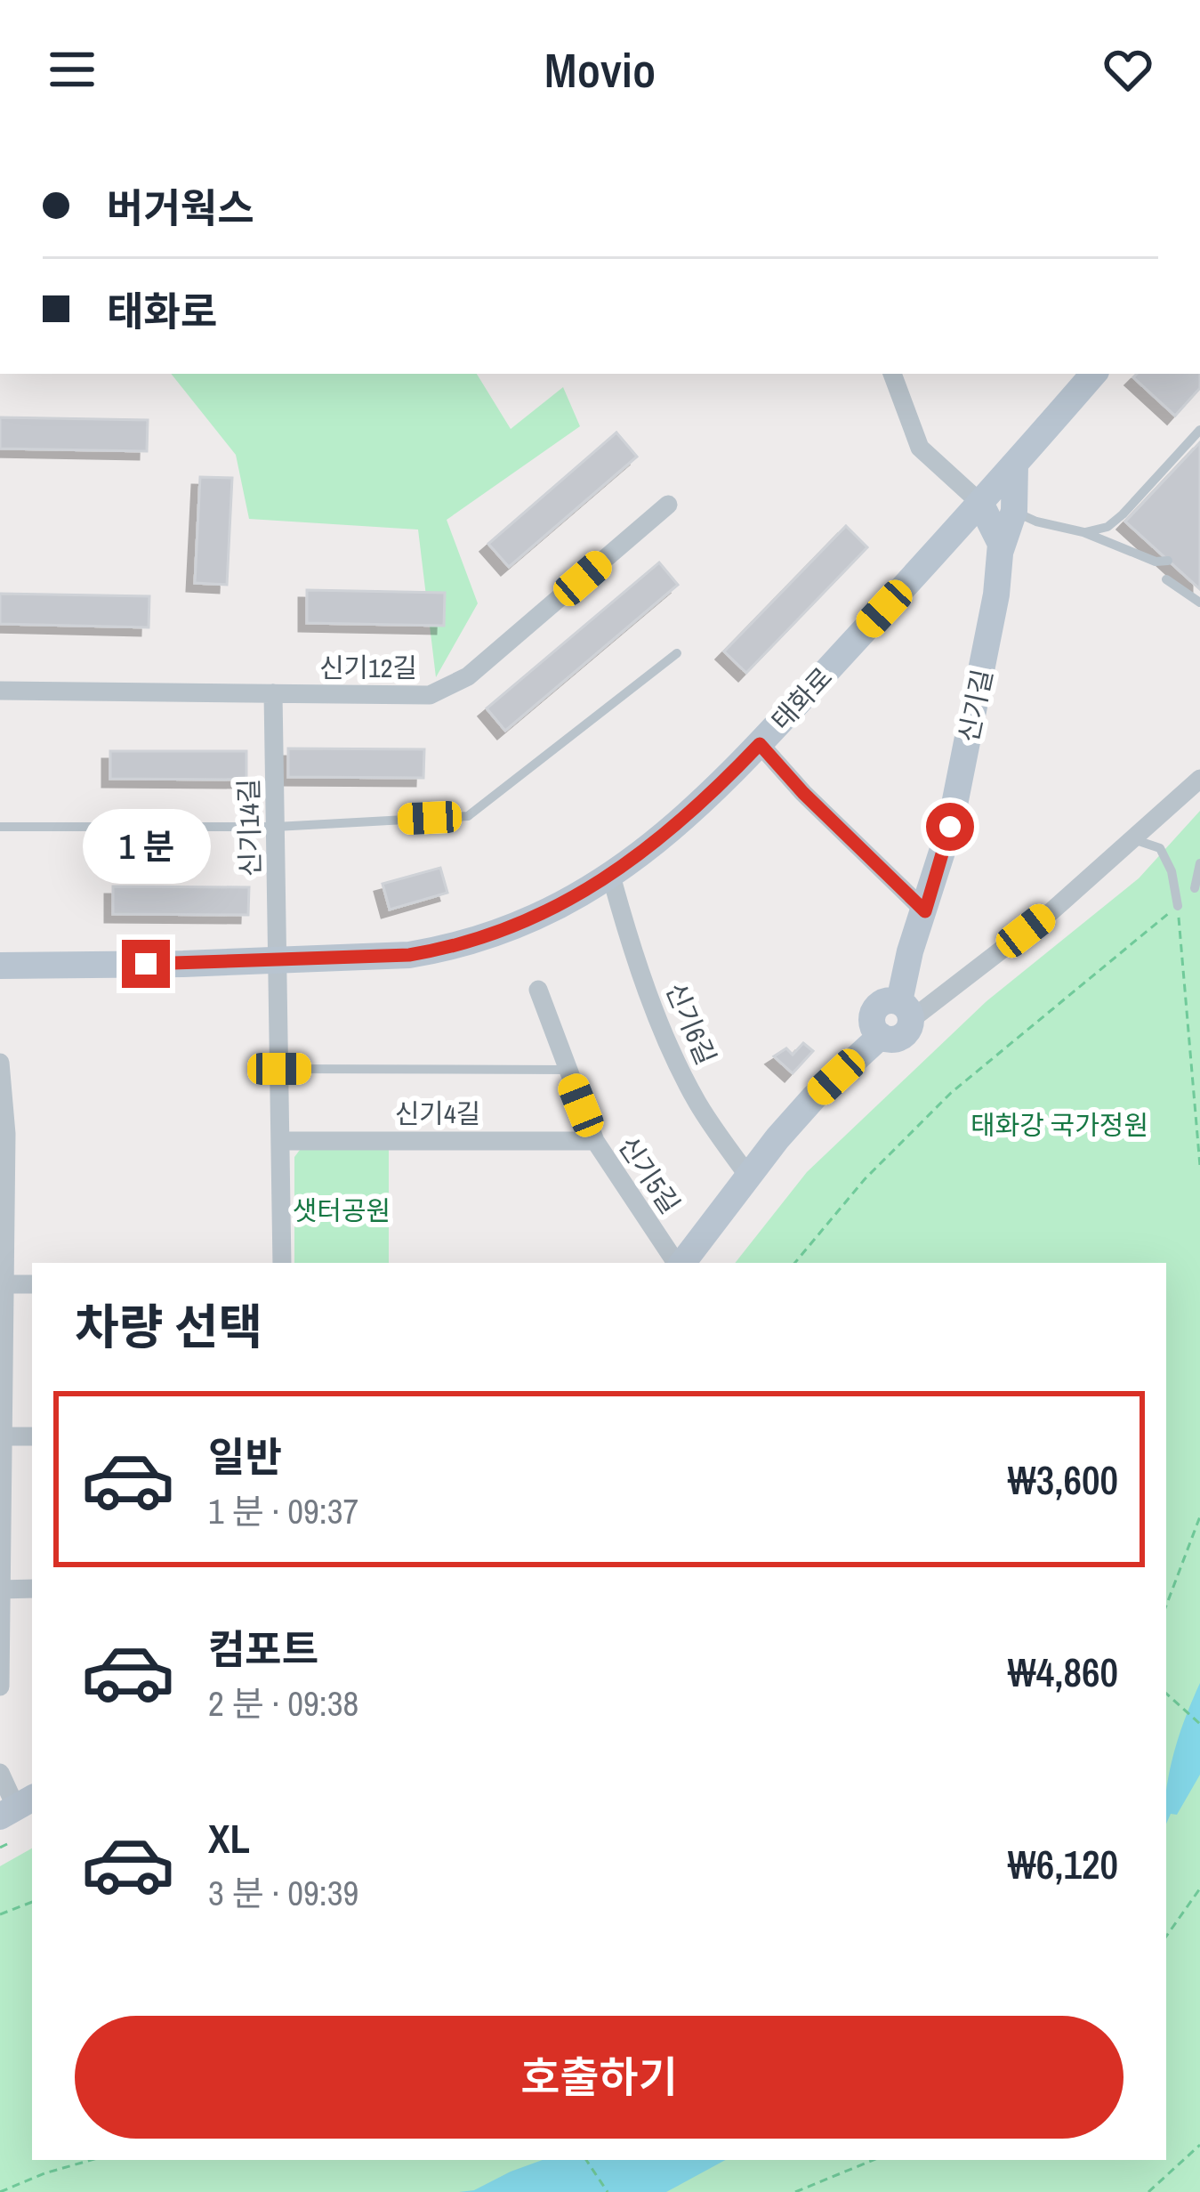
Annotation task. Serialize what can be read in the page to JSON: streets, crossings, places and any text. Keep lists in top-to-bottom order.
{
  "streets": {
    "main road": ["태화로", "신기길"],
    "street": [
      "신기12길",
      "신기14길",
      "신기6길",
      "신기4길",
      "신기5길"
    ]
  },
  "crossings": [
    ["신기12길", "신기14길"],
    ["태화로", "신기길"],
    ["태화로", "신기14길"],
    ["태화로", "신기6길"],
    ["신기4길", "신기5길"]
  ],
  "parks": ["태화강 국가정원", "샛터공원"],
  "page": {
    "header": "Movio",
    "banner": ["버거웍스", "태화로"],
    "bubble": "1 분",
    "heading": "차량 선택",
    "list": [
      {
        "name": "일반",
        "note": "1 분 · 09:37",
        "value": "₩3,600"
      },
      {
        "name": "컴포트",
        "note": "2 분 · 09:38",
        "value": "₩4,860"
      },
      {
        "name": "XL",
        "note": "3 분 · 09:39",
        "value": "₩6,120"
      }
    ],
    "buttons": "호출하기"
  }
}
